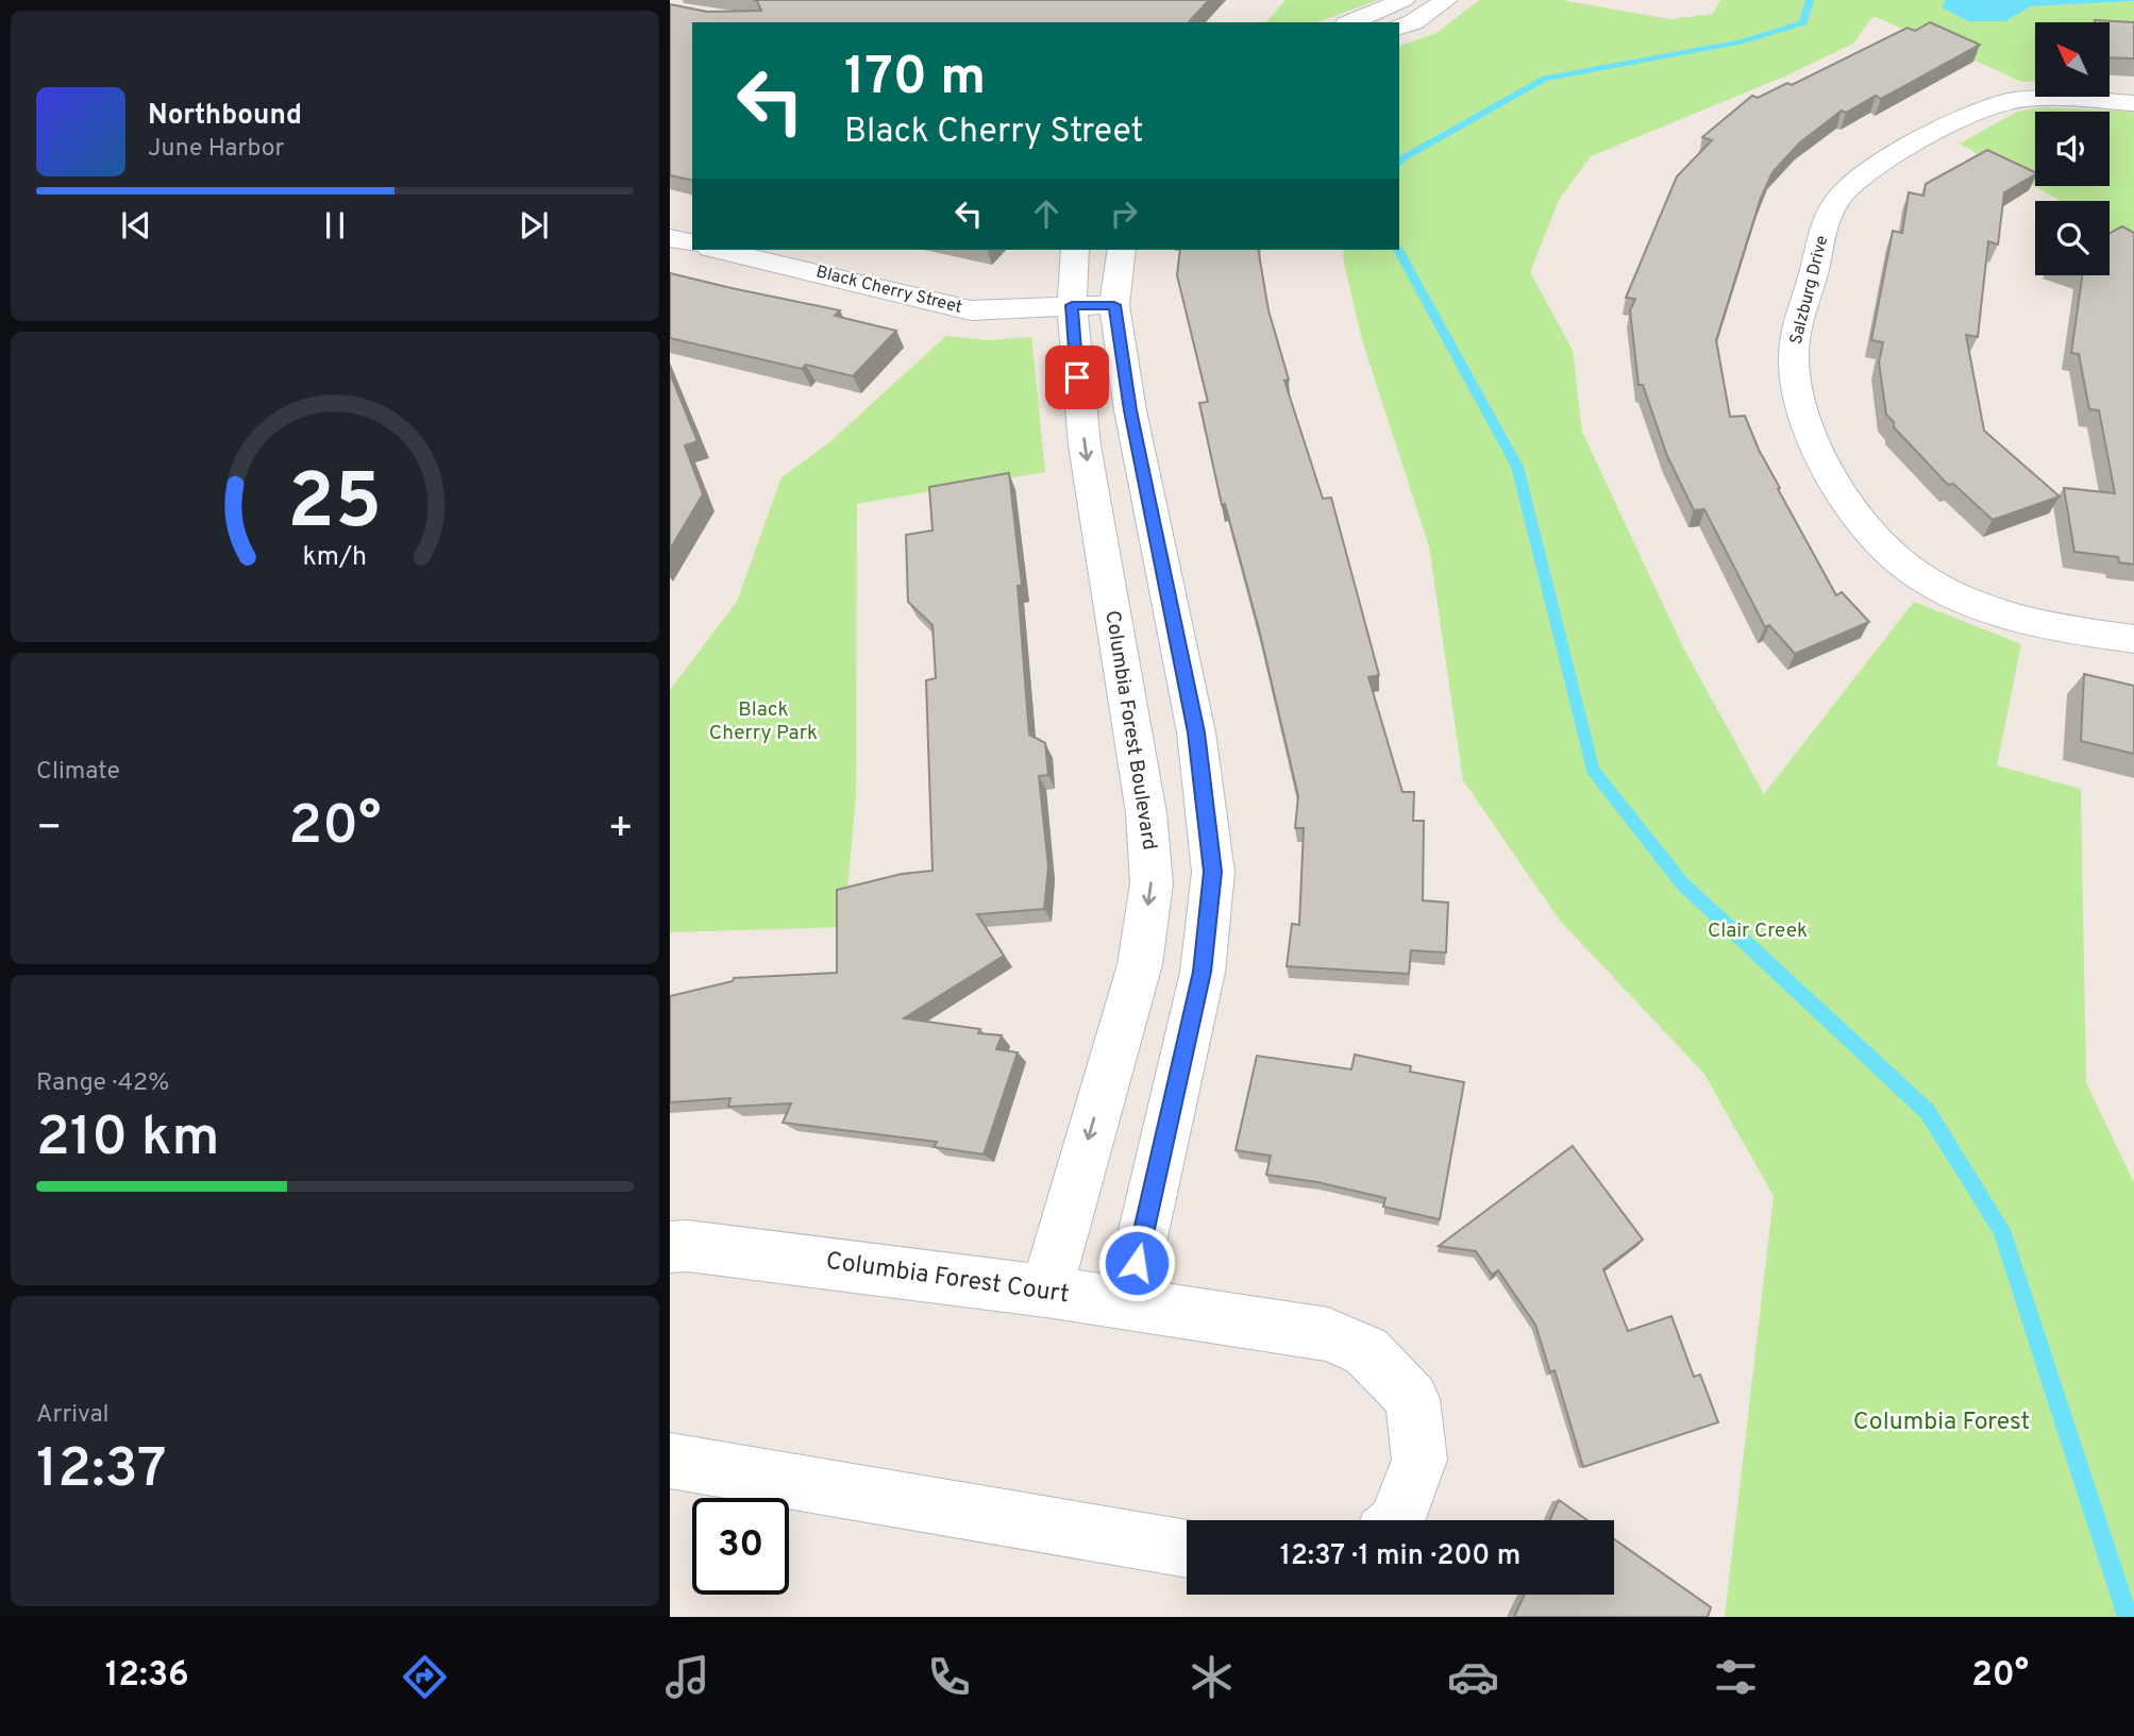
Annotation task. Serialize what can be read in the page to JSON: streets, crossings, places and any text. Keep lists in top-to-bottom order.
{
  "streets": {
    "street": [
      "Black Cherry Street",
      "Salzburg Drive",
      "Columbia Forest Boulevard",
      "Columbia Forest Court"
    ]
  },
  "crossings": [
    ["Black Cherry Street", "Columbia Forest Boulevard"],
    ["Columbia Forest Boulevard", "Columbia Forest Court"]
  ],
  "parks": ["Black Cherry Park", "Clair Creek", "Columbia Forest"],
  "north": "top left",
  "page": {
    "turn": ["170 m", "Black Cherry Street"],
    "song": ["Northbound", "June Harbor"],
    "tile": [
      "Climate",
      ["Range · 42%", "210 km"],
      ["Arrival", "12:37"]
    ],
    "heat": ["−", "20°", "+"],
    "limit": "30",
    "trip": "12:37 · 1 min · 200 m",
    "tabs": ["12:36", "20°"],
    "gauge": ["25", "km/h"]
  }
}
